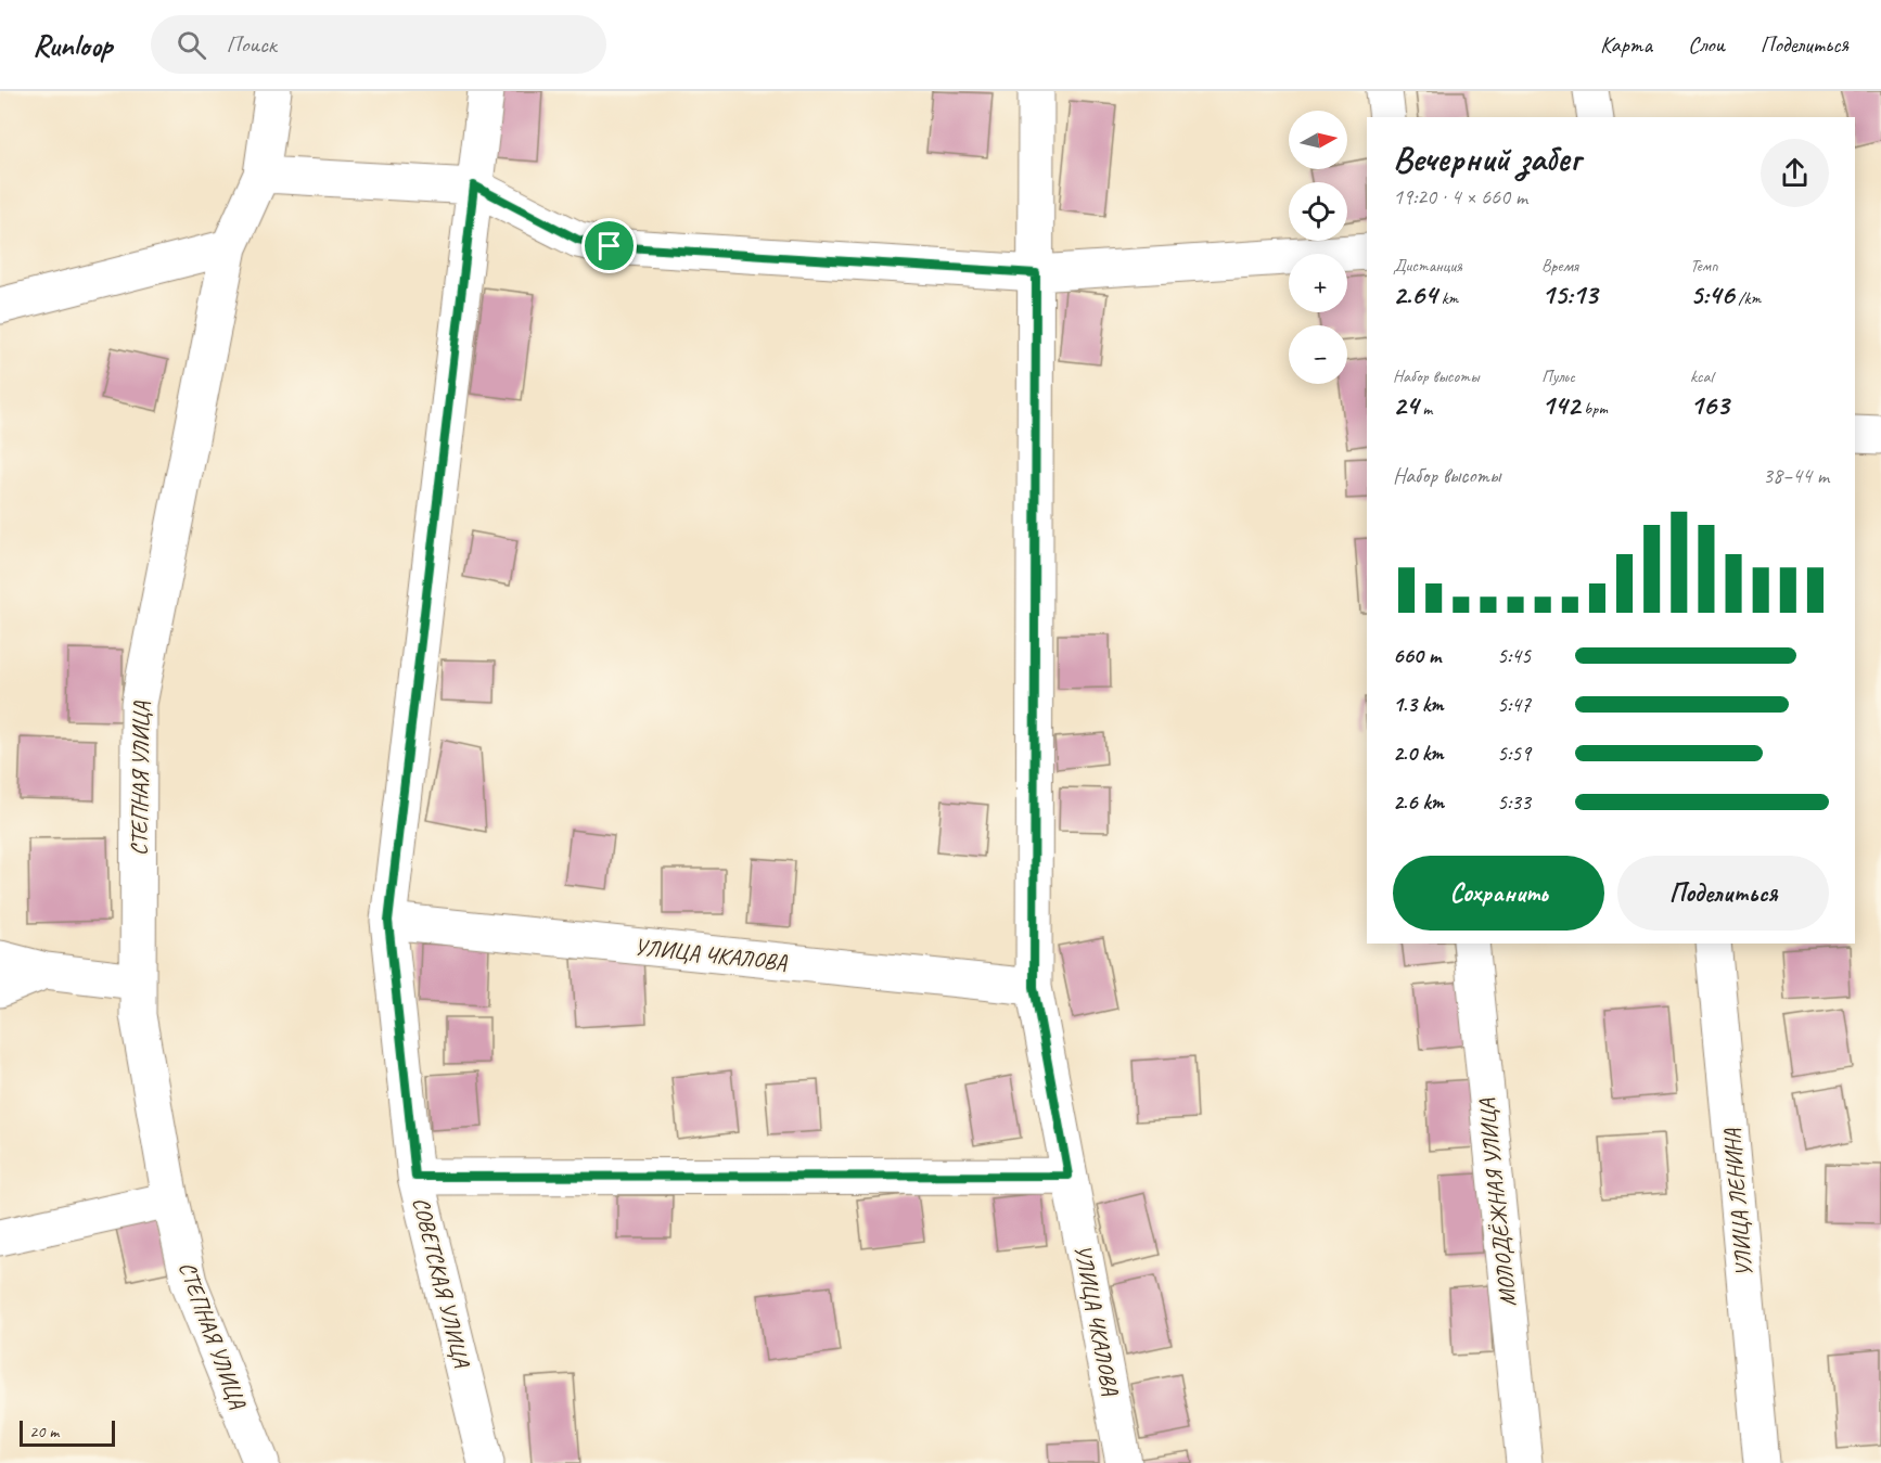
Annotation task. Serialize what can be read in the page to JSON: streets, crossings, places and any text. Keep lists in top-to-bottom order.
{
  "streets": {
    "street": [
      "СТЕПНАЯ УЛИЦА",
      "УЛИЦА ЧКАЛОВА",
      "МОЛОДЁЖНАЯ УЛИЦА",
      "УЛИЦА ЛЕНИНА",
      "СОВЕТСКАЯ УЛИЦА"
    ]
  },
  "crossings": [
    ["УЛИЦА ЧКАЛОВА", "СОВЕТСКАЯ УЛИЦА"]
  ],
  "scale_bar": "20 m",
  "north": "right",
  "page": {
    "header": "Runloop",
    "search": "Поиск",
    "nav": ["Карта", "Слои", "Поделиться"],
    "map_buttons": ["+", "−"],
    "heading": ["Вечерний забег", "19:20 · 4 × 660 m"],
    "stats": [
      ["Дистанция", "2.64 km"],
      ["Время", "15:13"],
      ["Темп", "5:46 /km"],
      ["Набор высоты", "24 m"],
      ["Пульс", "142 bpm"],
      ["kcal", "163"]
    ],
    "chart": ["Набор высоты", "38–44 m"],
    "list": [
      {
        "name": "660 m",
        "note": "5:45"
      },
      {
        "name": "1.3 km",
        "note": "5:47"
      },
      {
        "name": "2.0 km",
        "note": "5:59"
      },
      {
        "name": "2.6 km",
        "note": "5:33"
      }
    ],
    "buttons": ["Сохранить", "Поделиться"],
    "scale": "20 m"
  }
}
